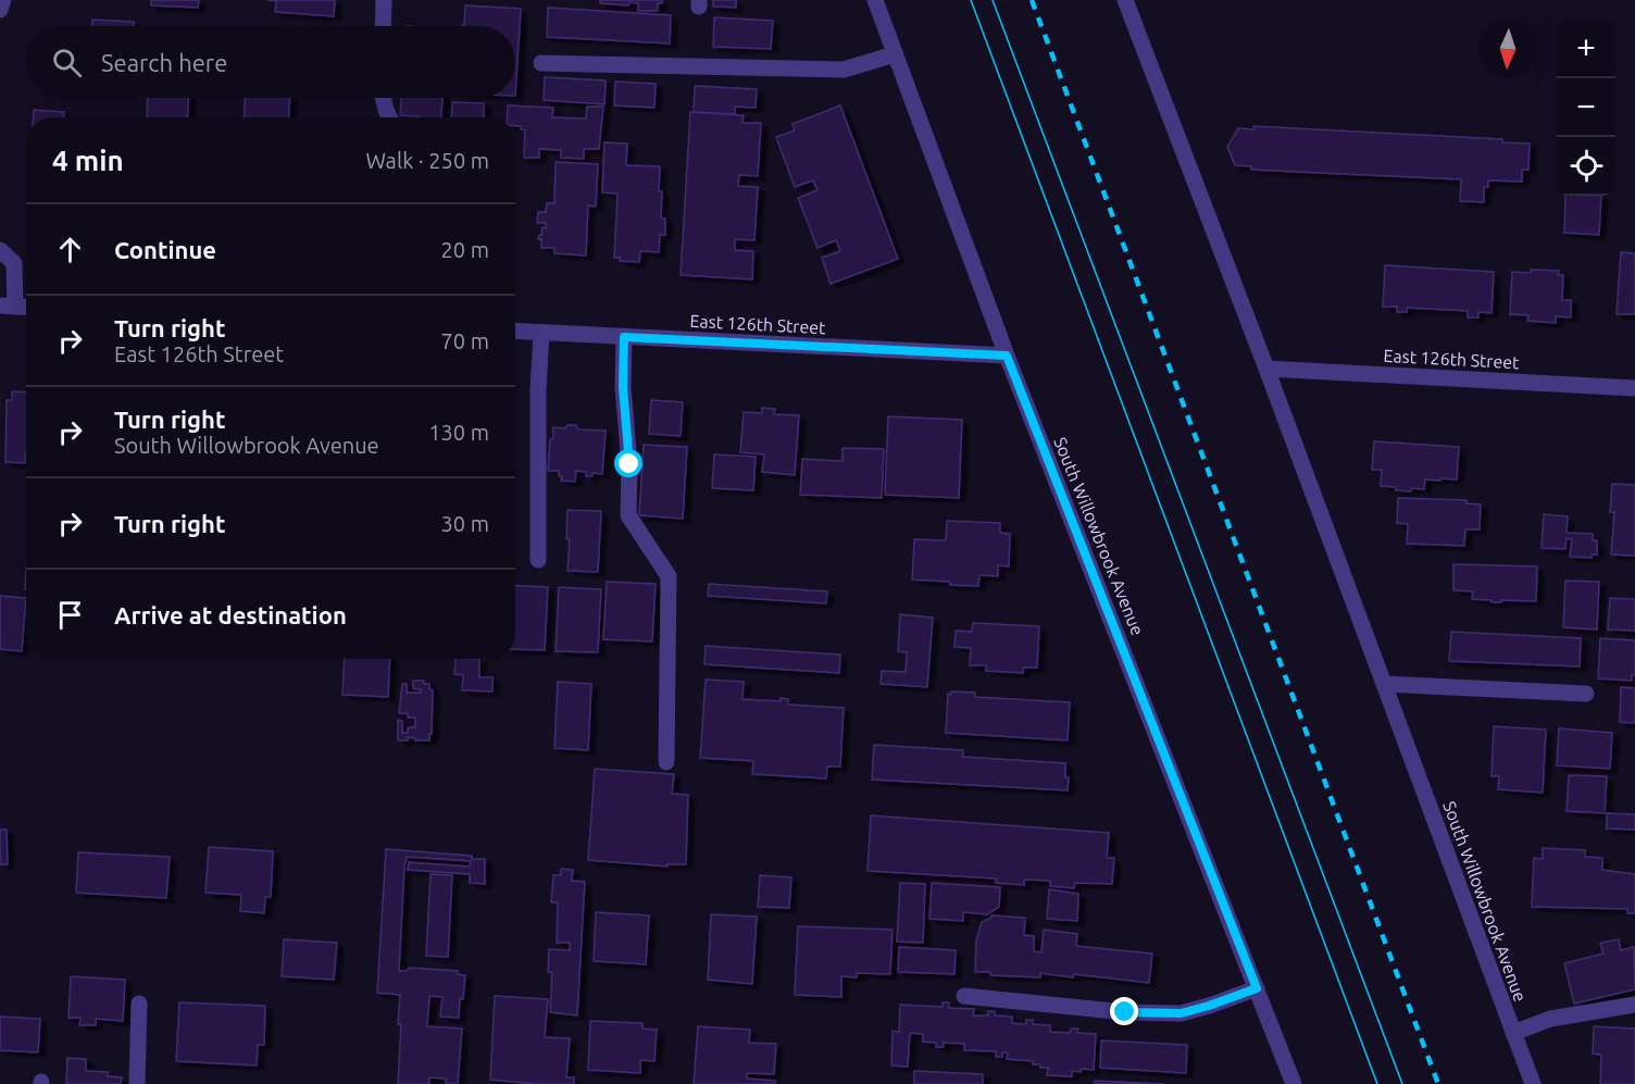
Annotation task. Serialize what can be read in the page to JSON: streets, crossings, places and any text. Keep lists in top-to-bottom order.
{
  "streets": {
    "street": ["East 126th Street", "South Willowbrook Avenue"]
  },
  "crossings": [
    ["East 126th Street", "South Willowbrook Avenue"]
  ],
  "north": "bottom",
  "page": {
    "map_buttons": ["+", "−"],
    "search": "Search here",
    "heading": ["4 min", "Walk · 250 m"],
    "list": [
      ["Continue", "20 m"],
      ["Turn right", "East 126th Street", "70 m"],
      ["Turn right", "South Willowbrook Avenue", "130 m"],
      ["Turn right", "30 m"],
      "Arrive at destination"
    ]
  }
}
